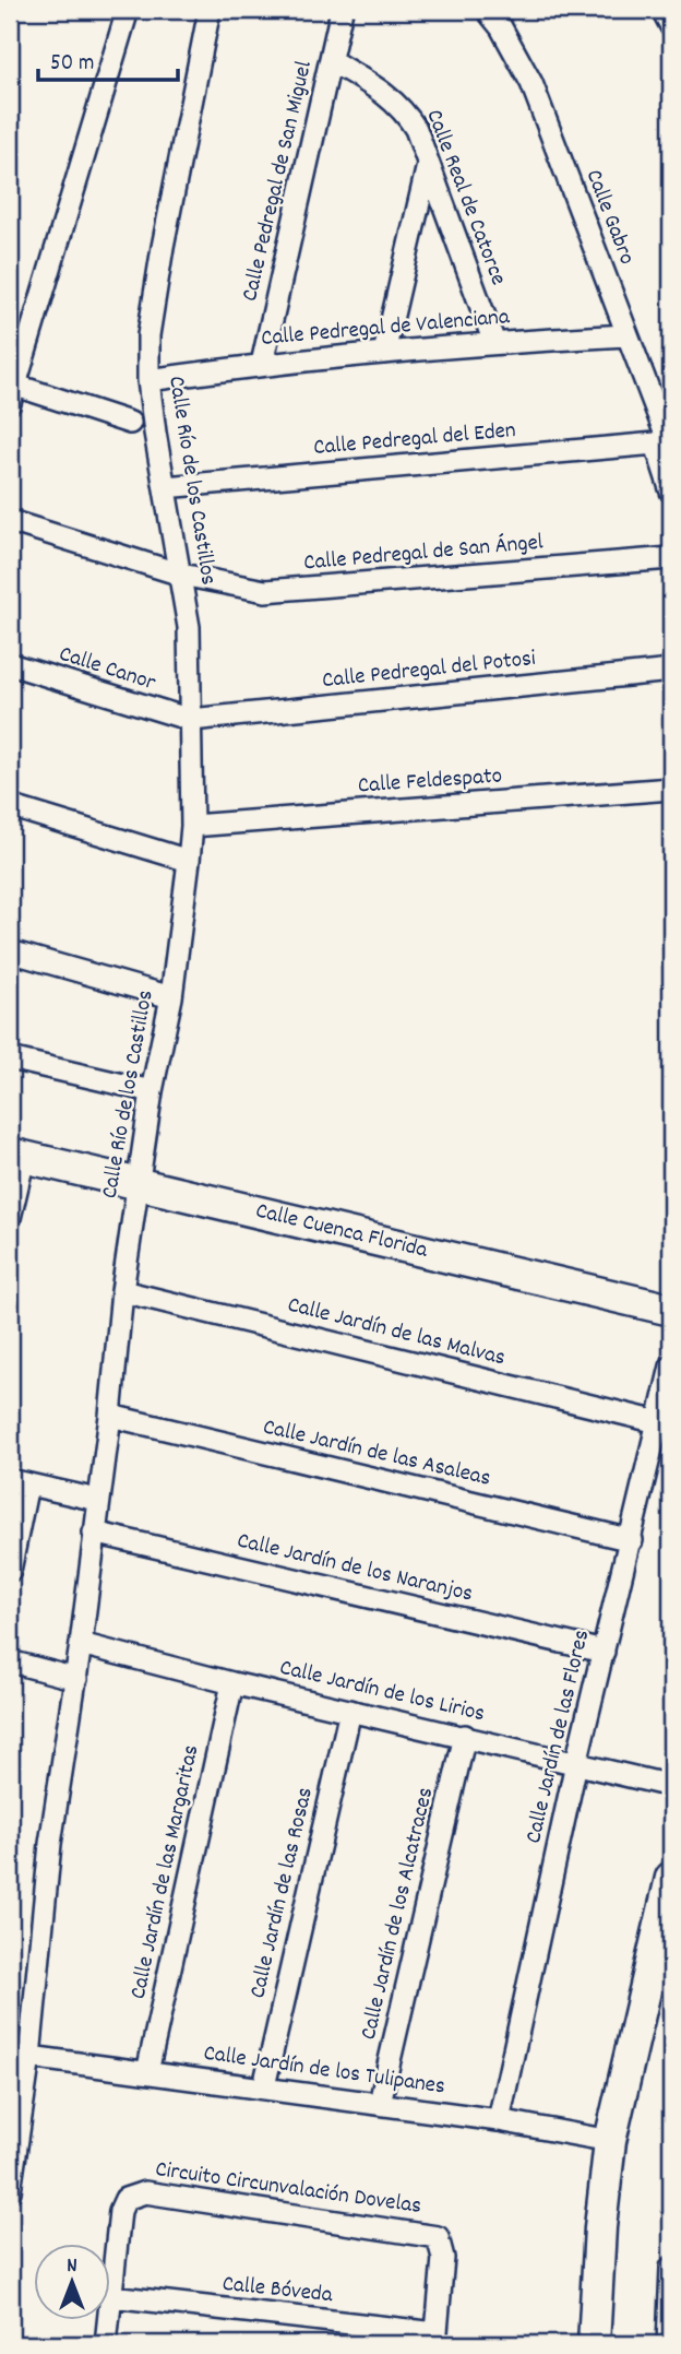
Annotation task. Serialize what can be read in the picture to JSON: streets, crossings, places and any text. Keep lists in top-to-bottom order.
{
  "streets": {
    "street": [
      "Calle Pedregal de San Miguel",
      "Calle Real de Catorce",
      "Calle Gabro",
      "Calle Pedregal de Valenciana",
      "Calle Pedregal del Eden",
      "Calle Río de los Castillos",
      "Calle Pedregal de San Ángel",
      "Calle Canor",
      "Calle Pedregal del Potosi",
      "Calle Feldespato",
      "Calle Cuenca Florida",
      "Calle Jardín de las Malvas",
      "Calle Jardín de las Asaleas",
      "Calle Jardín de los Naranjos",
      "Calle Jardín de los Lirios",
      "Calle Jardín de las Flores",
      "Calle Jardín de las Margaritas",
      "Calle Jardín de las Rosas",
      "Calle Jardín de los Alcatraces",
      "Calle Jardín de los Tulipanes",
      "Circuito Circunvalación Dovelas",
      "Calle Bóveda"
    ]
  },
  "crossings": [
    ["Calle Pedregal de San Miguel", "Calle Real de Catorce"],
    ["Calle Pedregal de San Miguel", "Calle Pedregal de Valenciana"],
    ["Calle Real de Catorce", "Calle Pedregal de Valenciana"],
    ["Calle Gabro", "Calle Pedregal de Valenciana"],
    ["Calle Gabro", "Calle Pedregal del Eden"],
    ["Calle Pedregal de Valenciana", "Calle Río de los Castillos"],
    ["Calle Pedregal del Eden", "Calle Río de los Castillos"],
    ["Calle Río de los Castillos", "Calle Pedregal de San Ángel"],
    ["Calle Río de los Castillos", "Calle Canor"],
    ["Calle Río de los Castillos", "Calle Pedregal del Potosi"],
    ["Calle Río de los Castillos", "Calle Feldespato"],
    ["Calle Río de los Castillos", "Calle Cuenca Florida"],
    ["Calle Río de los Castillos", "Calle Jardín de las Malvas"],
    ["Calle Río de los Castillos", "Calle Jardín de las Asaleas"],
    ["Calle Río de los Castillos", "Calle Jardín de los Naranjos"],
    ["Calle Río de los Castillos", "Calle Jardín de los Lirios"],
    ["Calle Río de los Castillos", "Calle Jardín de los Tulipanes"],
    ["Calle Canor", "Calle Pedregal del Potosi"],
    ["Calle Jardín de las Malvas", "Calle Jardín de las Flores"],
    ["Calle Jardín de las Asaleas", "Calle Jardín de las Flores"],
    ["Calle Jardín de los Naranjos", "Calle Jardín de las Flores"],
    ["Calle Jardín de los Lirios", "Calle Jardín de las Flores"],
    ["Calle Jardín de los Lirios", "Calle Jardín de las Margaritas"],
    ["Calle Jardín de los Lirios", "Calle Jardín de las Rosas"],
    ["Calle Jardín de los Lirios", "Calle Jardín de los Alcatraces"],
    ["Calle Jardín de las Flores", "Calle Jardín de los Tulipanes"],
    ["Calle Jardín de las Margaritas", "Calle Jardín de los Tulipanes"],
    ["Calle Jardín de las Rosas", "Calle Jardín de los Tulipanes"],
    ["Calle Jardín de los Alcatraces", "Calle Jardín de los Tulipanes"],
    ["Circuito Circunvalación Dovelas", "Calle Bóveda"]
  ],
  "scale_bar": "50 m",
  "north": "top"
}
